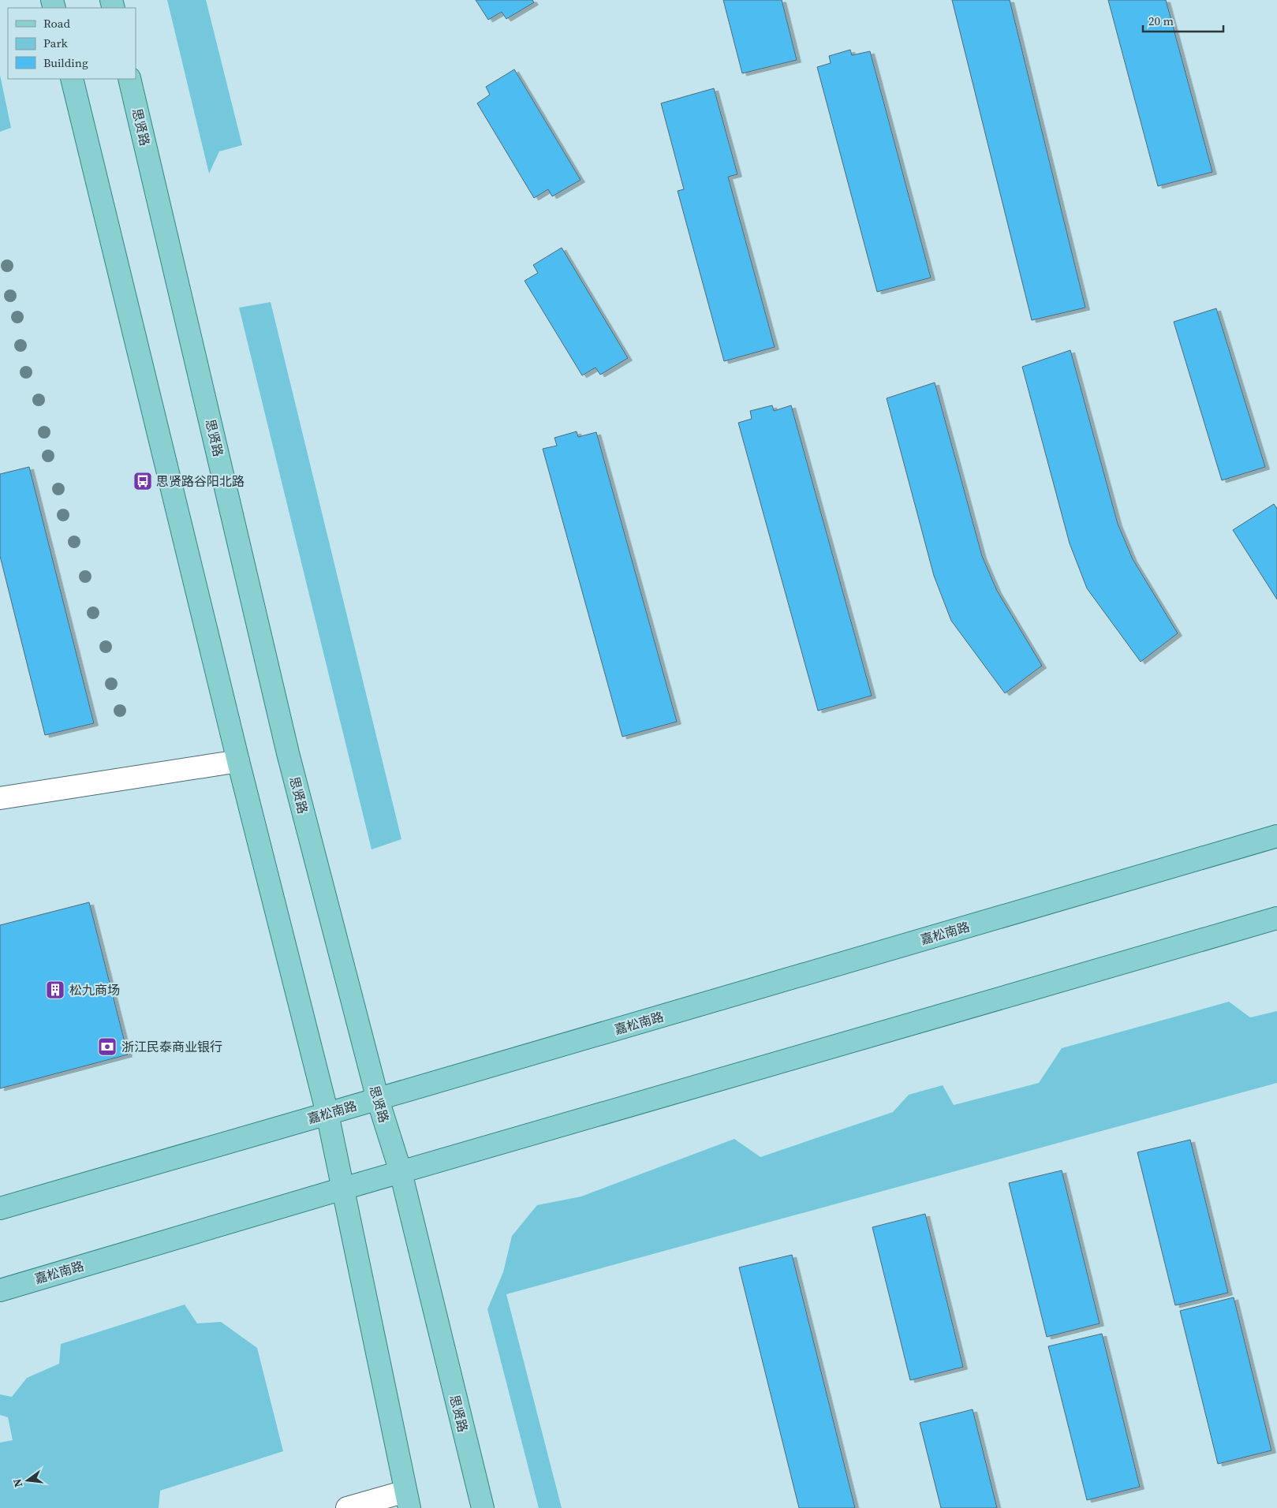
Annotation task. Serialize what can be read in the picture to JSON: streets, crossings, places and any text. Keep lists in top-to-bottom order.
{
  "streets": {
    "main road": ["思贤路", "嘉松南路"]
  },
  "crossings": [
    ["思贤路", "嘉松南路"]
  ],
  "places": {
    "bus stop": ["思贤路谷阳北路"],
    "building": ["松九商场"],
    "bank": ["浙江民泰商业银行"]
  },
  "legend": ["Road", "Park", "Building"],
  "scale_bar": "20 m",
  "north": "left"
}
